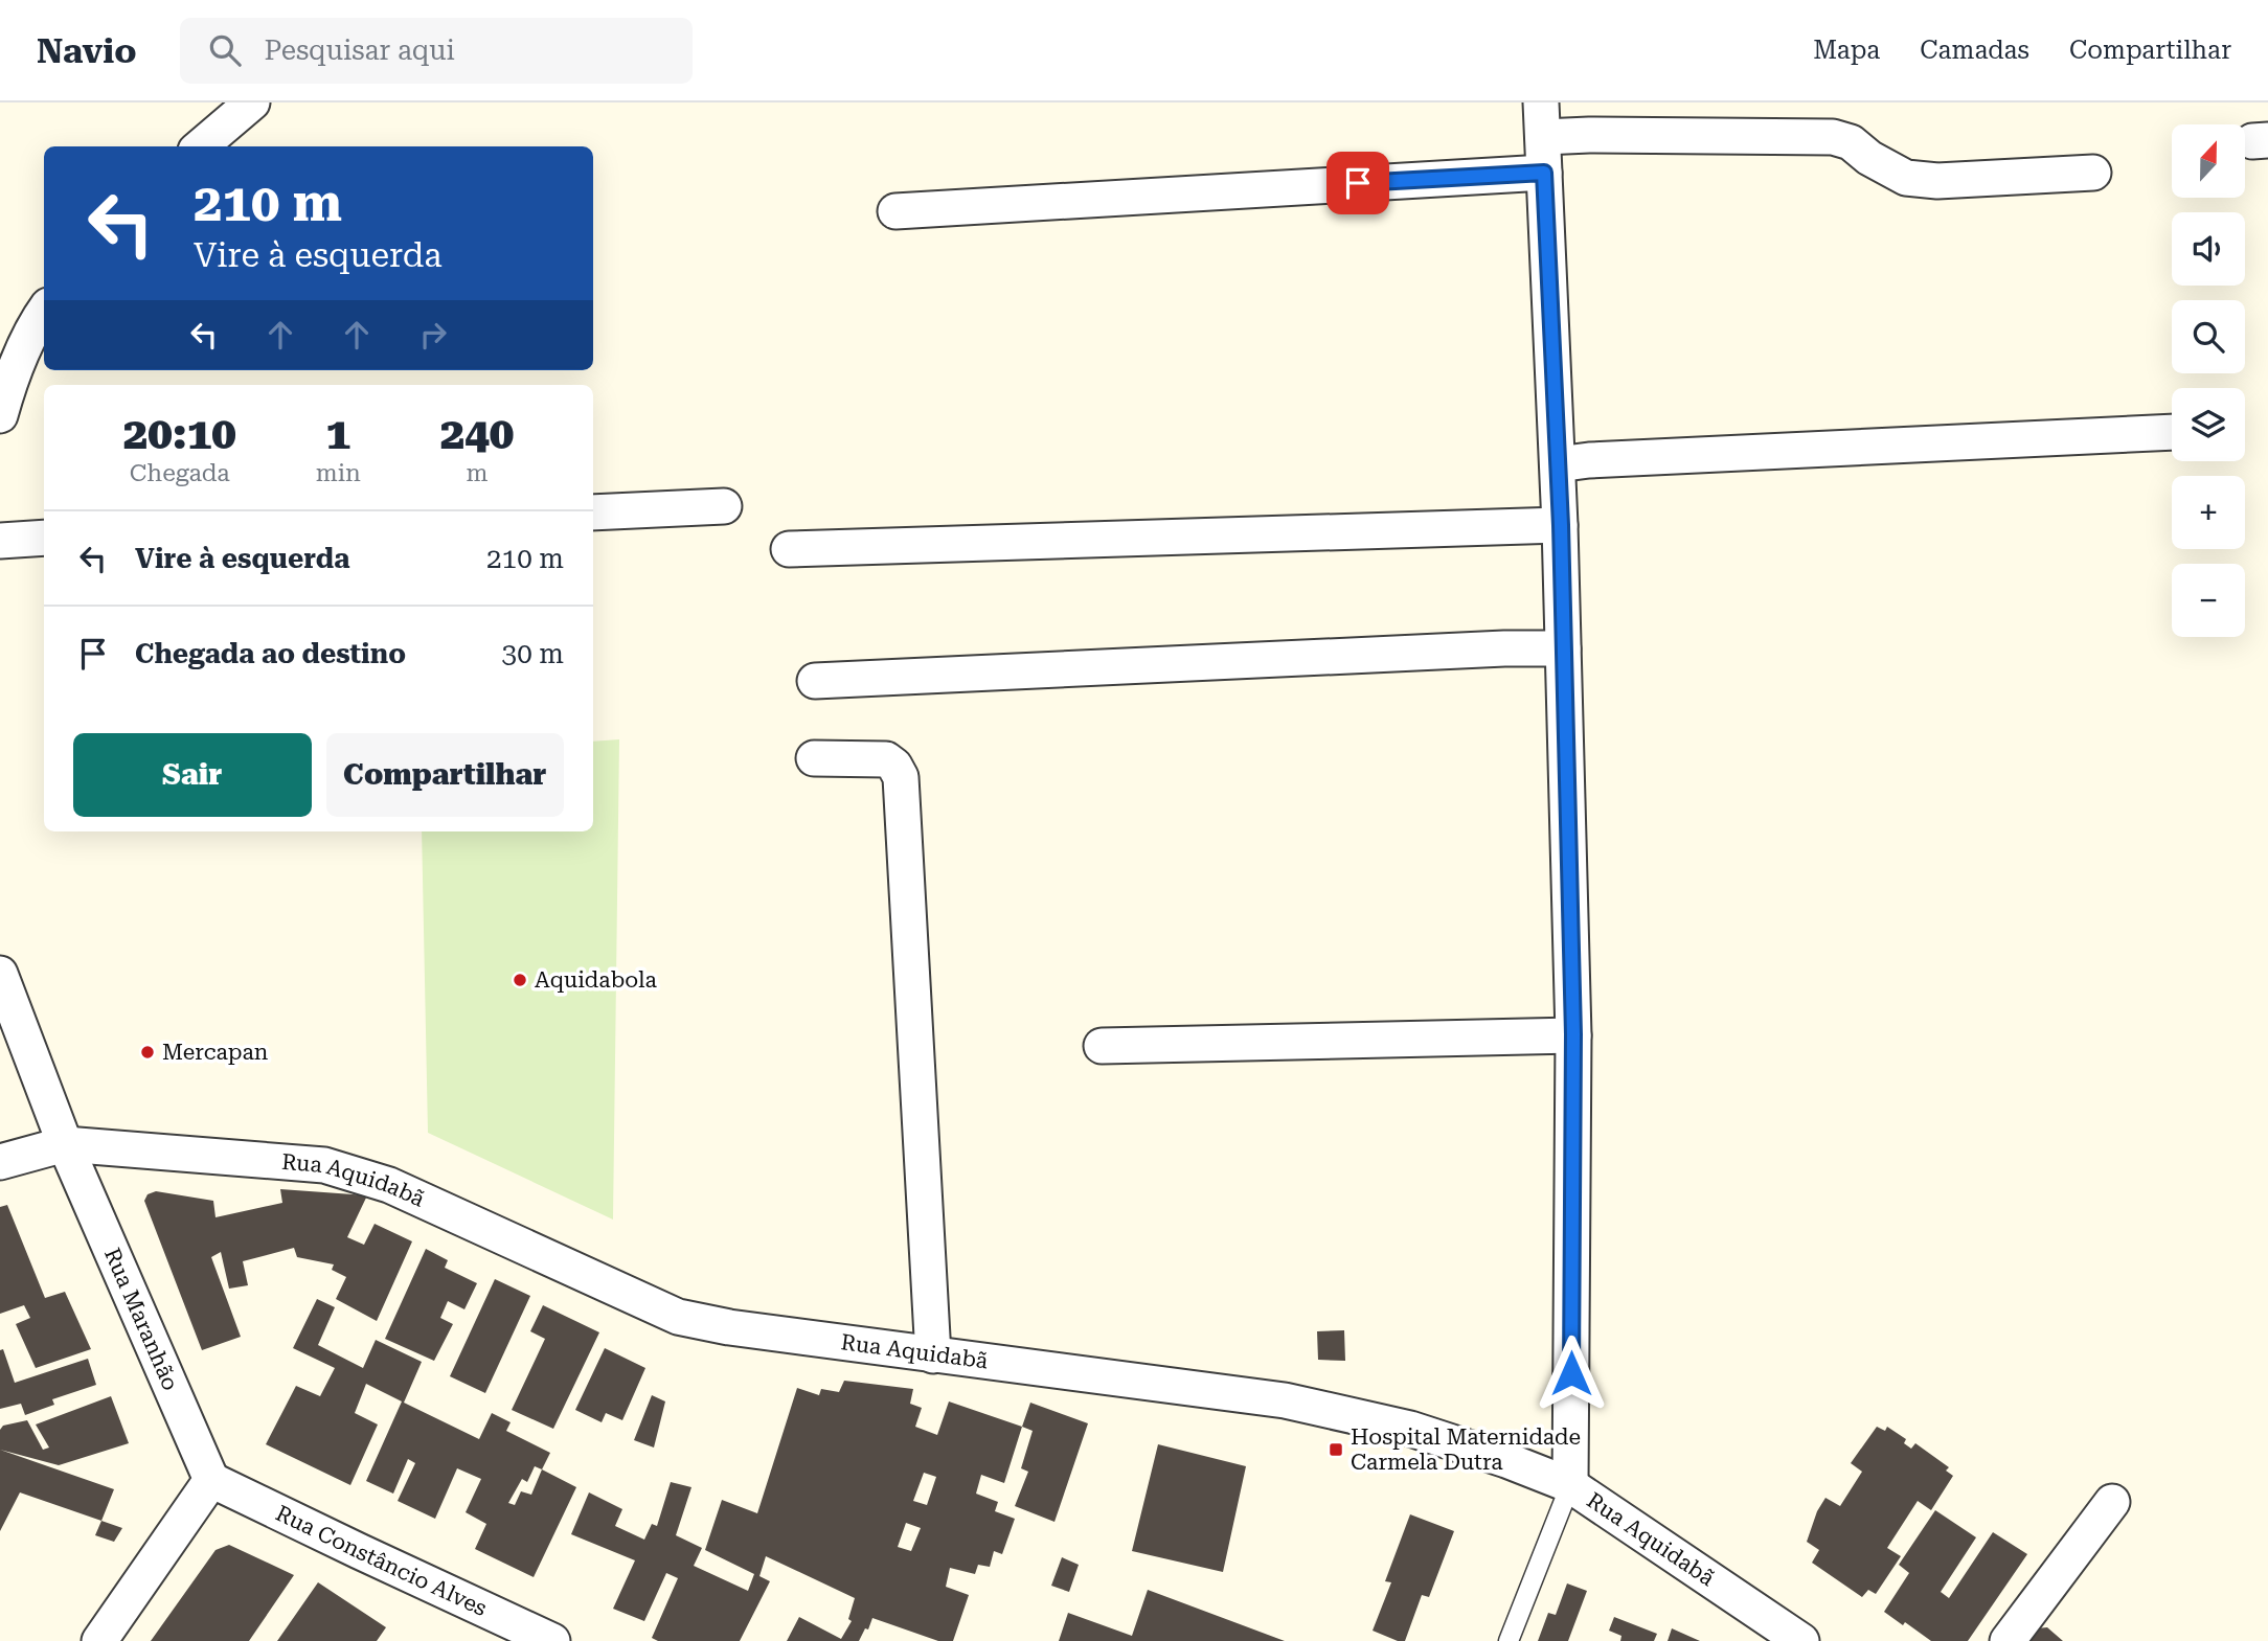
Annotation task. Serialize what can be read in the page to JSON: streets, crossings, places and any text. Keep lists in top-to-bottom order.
{
  "streets": {
    "street": ["Rua Aquidabã", "Rua Maranhão", "Rua Constâncio Alves"]
  },
  "crossings": [
    ["Rua Aquidabã", "Rua Maranhão"],
    ["Rua Maranhão", "Rua Constâncio Alves"]
  ],
  "places": {
    "other": ["Aquidabola", "Mercapan"],
    "transit": ["Hospital Maternidade Carmela Dutra"]
  },
  "north": "top",
  "page": {
    "header": "Navio",
    "search": "Pesquisar aqui",
    "nav": ["Mapa", "Camadas", "Compartilhar"],
    "map_buttons": ["+", "−"],
    "turn": ["210 m", "Vire à esquerda"],
    "eta": [
      "20:10",
      "Chegada",
      "1",
      "min",
      "240",
      "m"
    ],
    "list": [
      {
        "name": "Vire à esquerda",
        "value": "210 m"
      },
      {
        "name": "Chegada ao destino",
        "value": "30 m"
      }
    ],
    "buttons": ["Sair", "Compartilhar"]
  }
}
